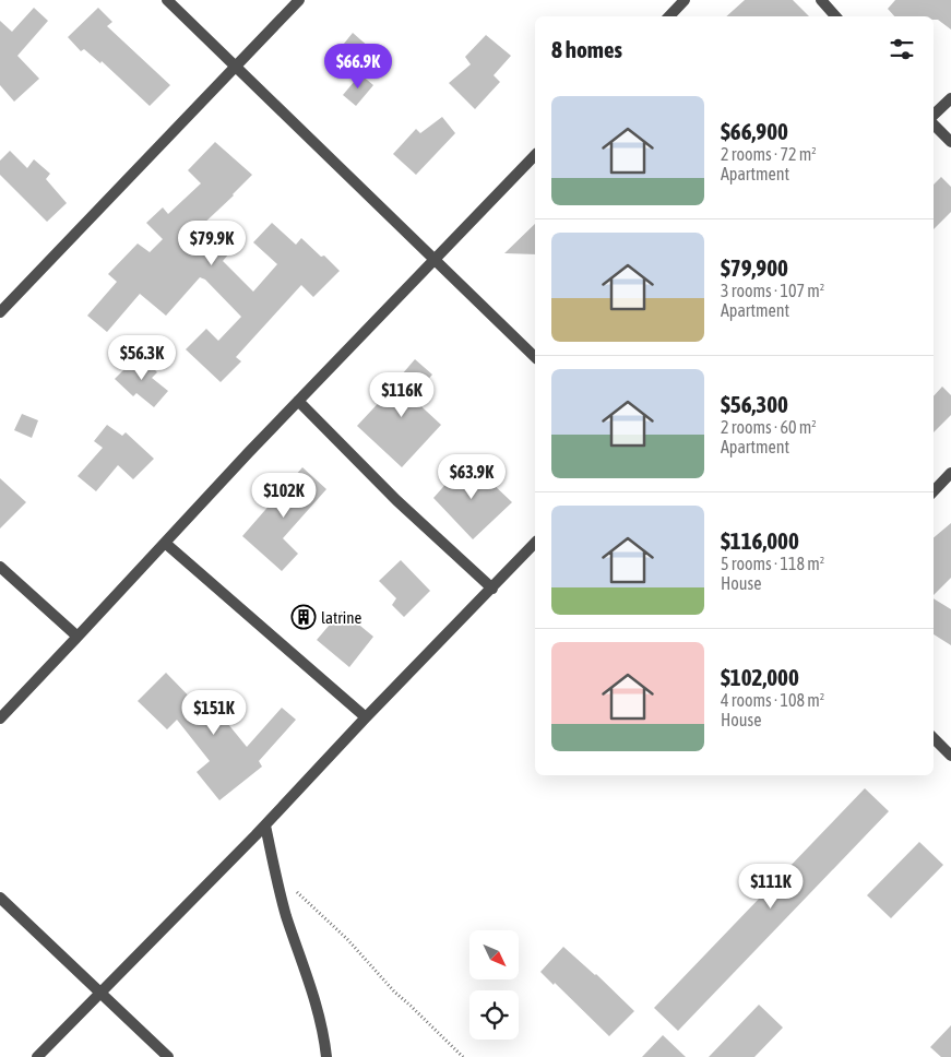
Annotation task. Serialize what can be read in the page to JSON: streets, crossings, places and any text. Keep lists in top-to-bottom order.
{
  "places": {
    "building": ["latrine"]
  },
  "north": "bottom right",
  "page": {
    "heading": "8 homes",
    "price": [
      "$66.9K",
      "$79.9K",
      "$56.3K",
      "$116K",
      "$63.9K",
      "$102K",
      "$151K",
      "$111K"
    ],
    "list": [
      {
        "name": "$66,900",
        "note": "2 rooms · 72 m² · Apartment"
      },
      {
        "name": "$79,900",
        "note": "3 rooms · 107 m² · Apartment"
      },
      {
        "name": "$56,300",
        "note": "2 rooms · 60 m² · Apartment"
      },
      {
        "name": "$116,000",
        "note": "5 rooms · 118 m² · House"
      },
      {
        "name": "$102,000",
        "note": "4 rooms · 108 m² · House"
      }
    ]
  }
}
